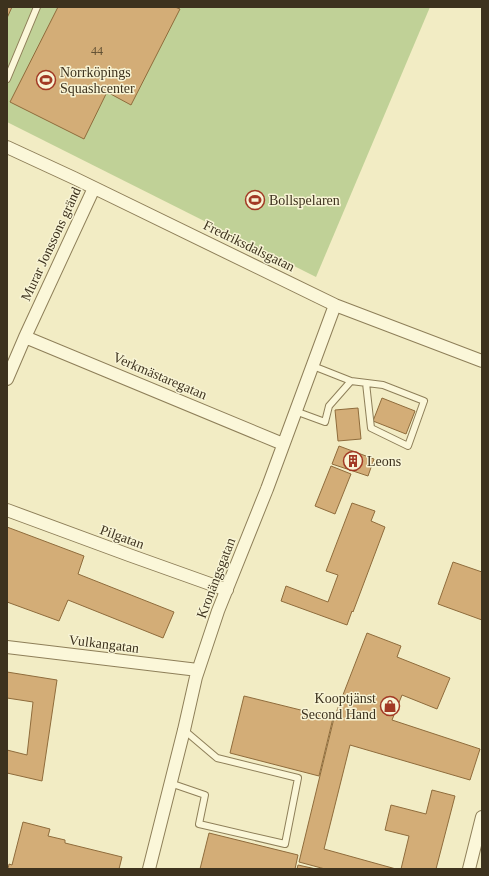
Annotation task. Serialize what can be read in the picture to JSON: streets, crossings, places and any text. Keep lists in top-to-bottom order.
{
  "streets": {
    "street": [
      "Murar Jonssons gränd",
      "Fredriksdalsgatan",
      "Verkmästaregatan",
      "Pilgatan",
      "Kronängsgatan",
      "Vulkangatan"
    ]
  },
  "crossings": [
    ["Murar Jonssons gränd", "Fredriksdalsgatan"],
    ["Murar Jonssons gränd", "Verkmästaregatan"],
    ["Fredriksdalsgatan", "Kronängsgatan"],
    ["Verkmästaregatan", "Kronängsgatan"],
    ["Pilgatan", "Kronängsgatan"],
    ["Kronängsgatan", "Vulkangatan"]
  ],
  "places": {
    "sports": ["Norrköpings Squashcenter", "Bollspelaren"],
    "building": ["Leons"],
    "shop": ["Kooptjänst Second Hand"]
  },
  "house_numbers": ["44"]
}
